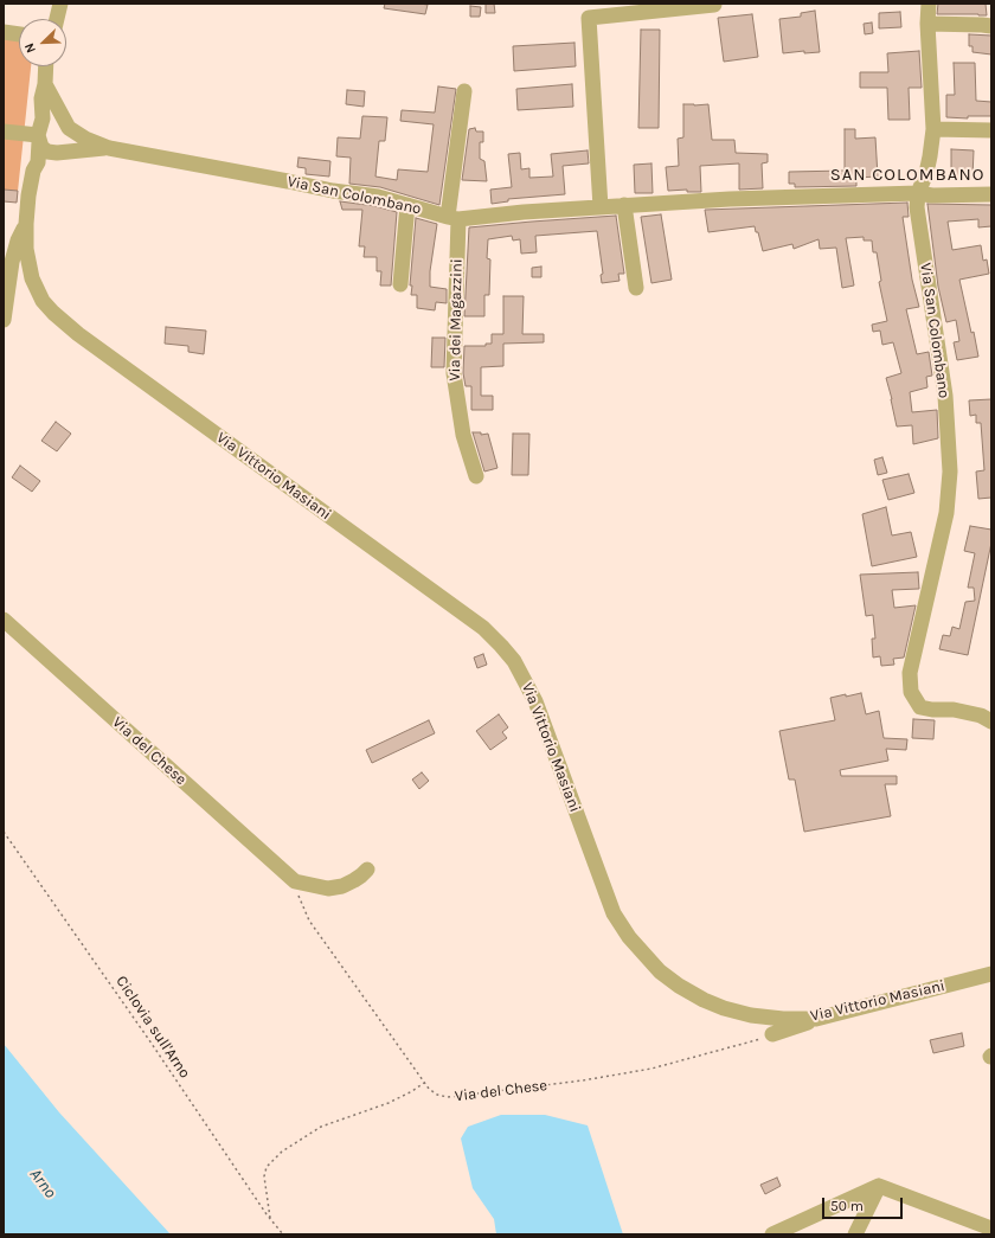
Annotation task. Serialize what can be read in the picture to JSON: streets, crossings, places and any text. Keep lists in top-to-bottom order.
{
  "streets": {
    "street": [
      "Via San Colombano",
      "Via dei Magazzini",
      "Via Vittorio Masiani",
      "Via del Chese"
    ],
    "path": ["Ciclovia sull'Arno"]
  },
  "crossings": [
    ["Via San Colombano", "Via dei Magazzini"]
  ],
  "districts": ["SAN COLOMBANO"],
  "water": ["Arno"],
  "scale_bar": "50 m",
  "north": "bottom left"
}
